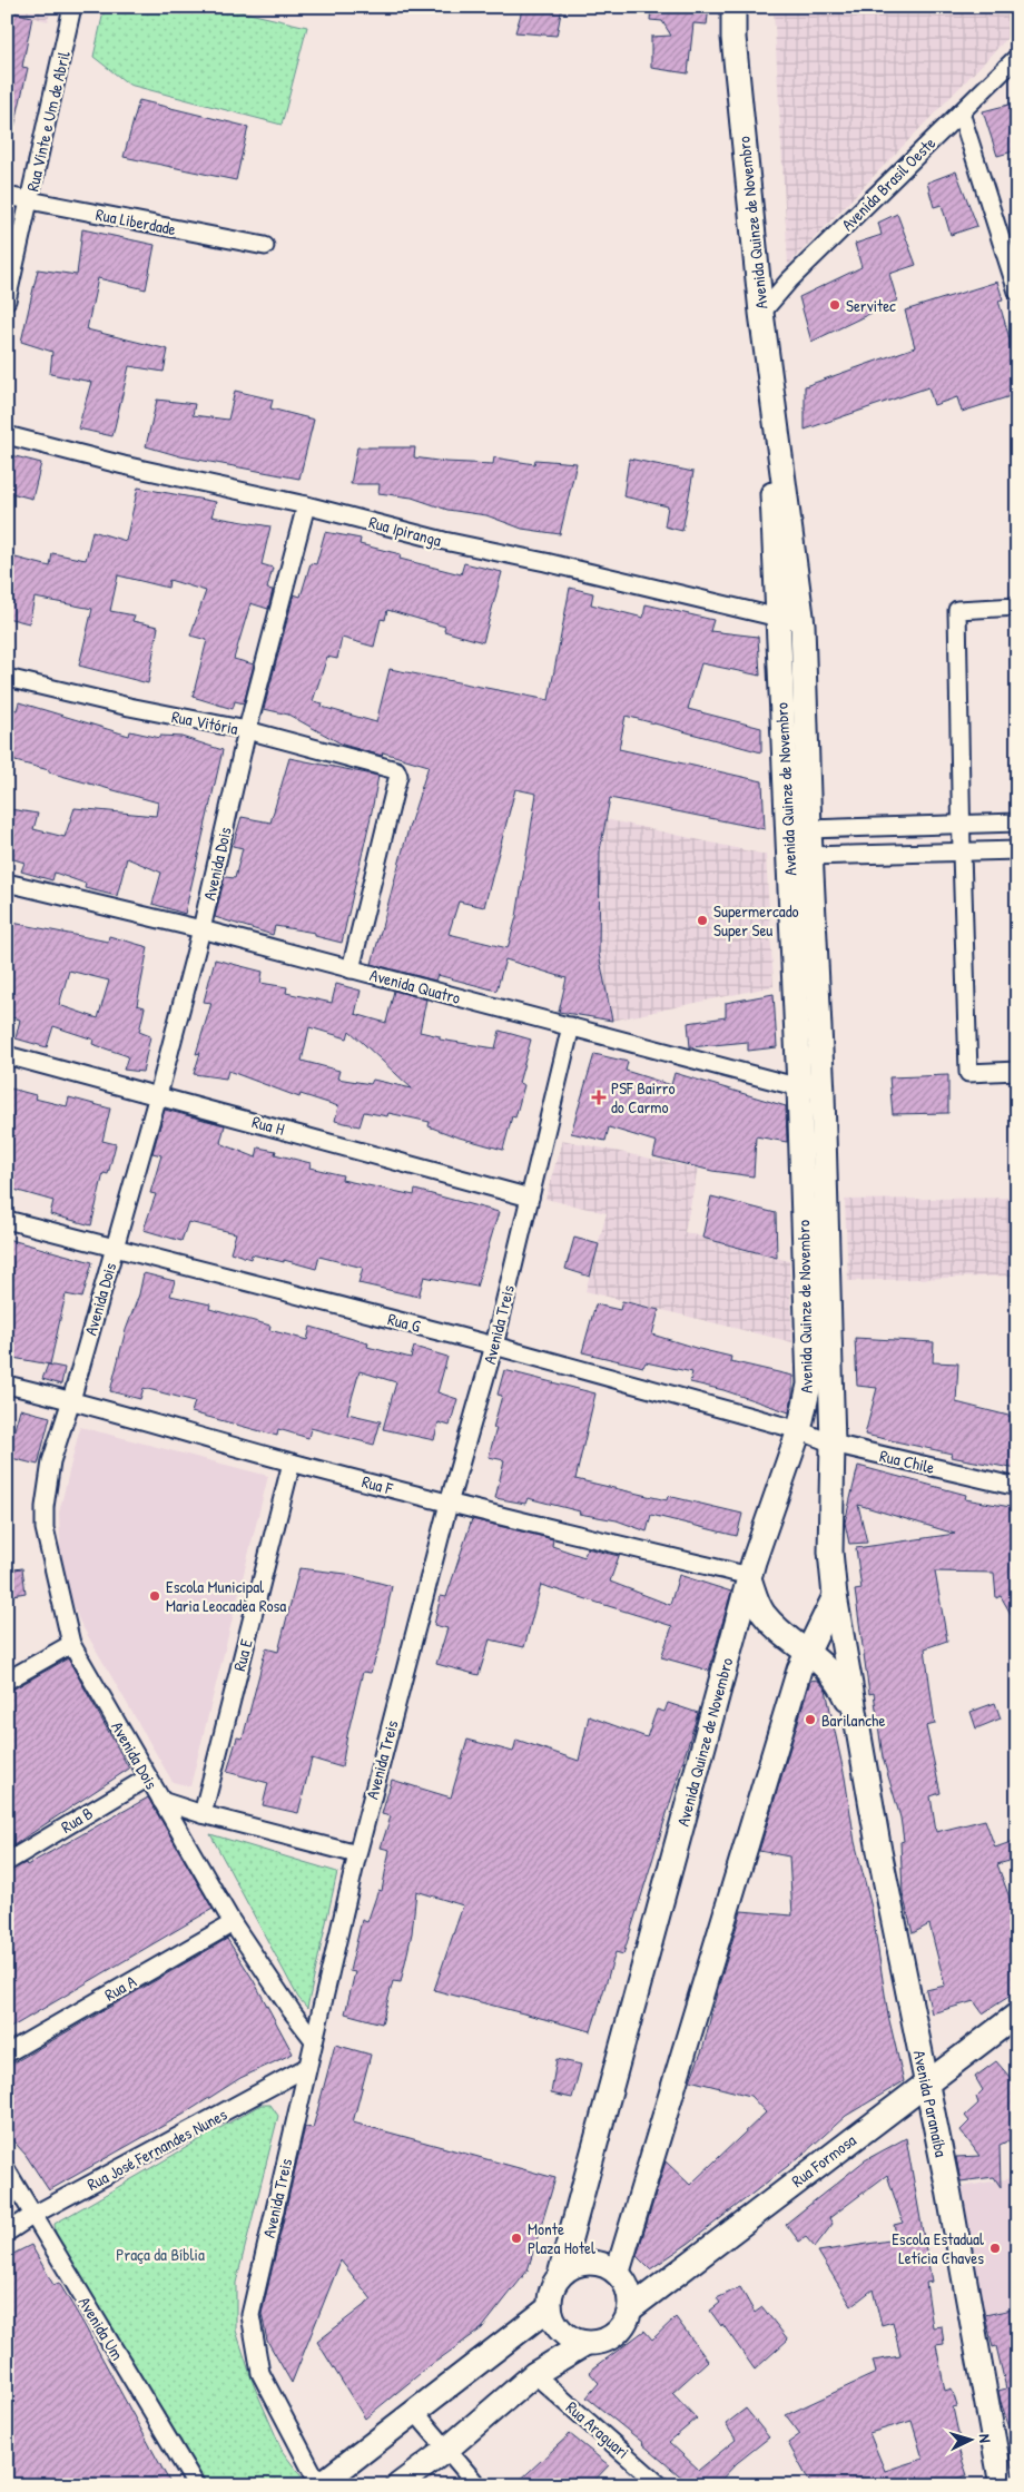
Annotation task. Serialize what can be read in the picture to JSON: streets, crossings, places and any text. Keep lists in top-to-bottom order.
{
  "streets": {
    "main road": ["Avenida Quinze de Novembro", "Avenida Paranaíba", "Rua Formosa"],
    "street": [
      "Rua Vinte e Um de Abril",
      "Avenida Brasil Oeste",
      "Rua Liberdade",
      "Rua Ipiranga",
      "Rua Vitória",
      "Avenida Dois",
      "Avenida Quatro",
      "Rua H",
      "Rua G",
      "Avenida Treis",
      "Rua Chile",
      "Rua F",
      "Rua E",
      "Rua B",
      "Rua A",
      "Rua José Fernandes Nunes",
      "Avenida Um",
      "Rua Araguari"
    ]
  },
  "crossings": [
    ["Rua Vinte e Um de Abril", "Rua Liberdade"],
    ["Avenida Brasil Oeste", "Avenida Quinze de Novembro"],
    ["Avenida Quinze de Novembro", "Rua Ipiranga"],
    ["Avenida Quinze de Novembro", "Avenida Quatro"],
    ["Avenida Quinze de Novembro", "Rua G"],
    ["Avenida Quinze de Novembro", "Rua Chile"],
    ["Avenida Quinze de Novembro", "Rua F"],
    ["Avenida Quinze de Novembro", "Avenida Paranaíba"],
    ["Avenida Quinze de Novembro", "Rua Formosa"],
    ["Rua Ipiranga", "Avenida Dois"],
    ["Rua Vitória", "Avenida Dois"],
    ["Rua Vitória", "Avenida Quatro"],
    ["Avenida Dois", "Avenida Quatro"],
    ["Avenida Dois", "Rua H"],
    ["Avenida Dois", "Rua G"],
    ["Avenida Dois", "Avenida Treis"],
    ["Avenida Dois", "Rua F"],
    ["Avenida Dois", "Rua B"],
    ["Avenida Dois", "Rua A"],
    ["Avenida Quatro", "Avenida Treis"],
    ["Rua H", "Avenida Treis"],
    ["Rua G", "Avenida Treis"],
    ["Rua G", "Rua Chile"],
    ["Avenida Treis", "Rua F"],
    ["Avenida Treis", "Rua José Fernandes Nunes"],
    ["Rua F", "Rua E"],
    ["Avenida Paranaíba", "Rua Formosa"],
    ["Rua José Fernandes Nunes", "Avenida Um"]
  ],
  "parks": ["Praça da Bíblia"],
  "places": {
    "other": [
      "Servitec",
      "Supermercado Super Seu",
      "Escola Municipal Maria Leocadea Rosa",
      "Barilanche",
      "Monte Plaza Hotel",
      "Escola Estadual Letícia Chaves"
    ],
    "health": ["PSF Bairro do Carmo"]
  },
  "north": "right"
}
